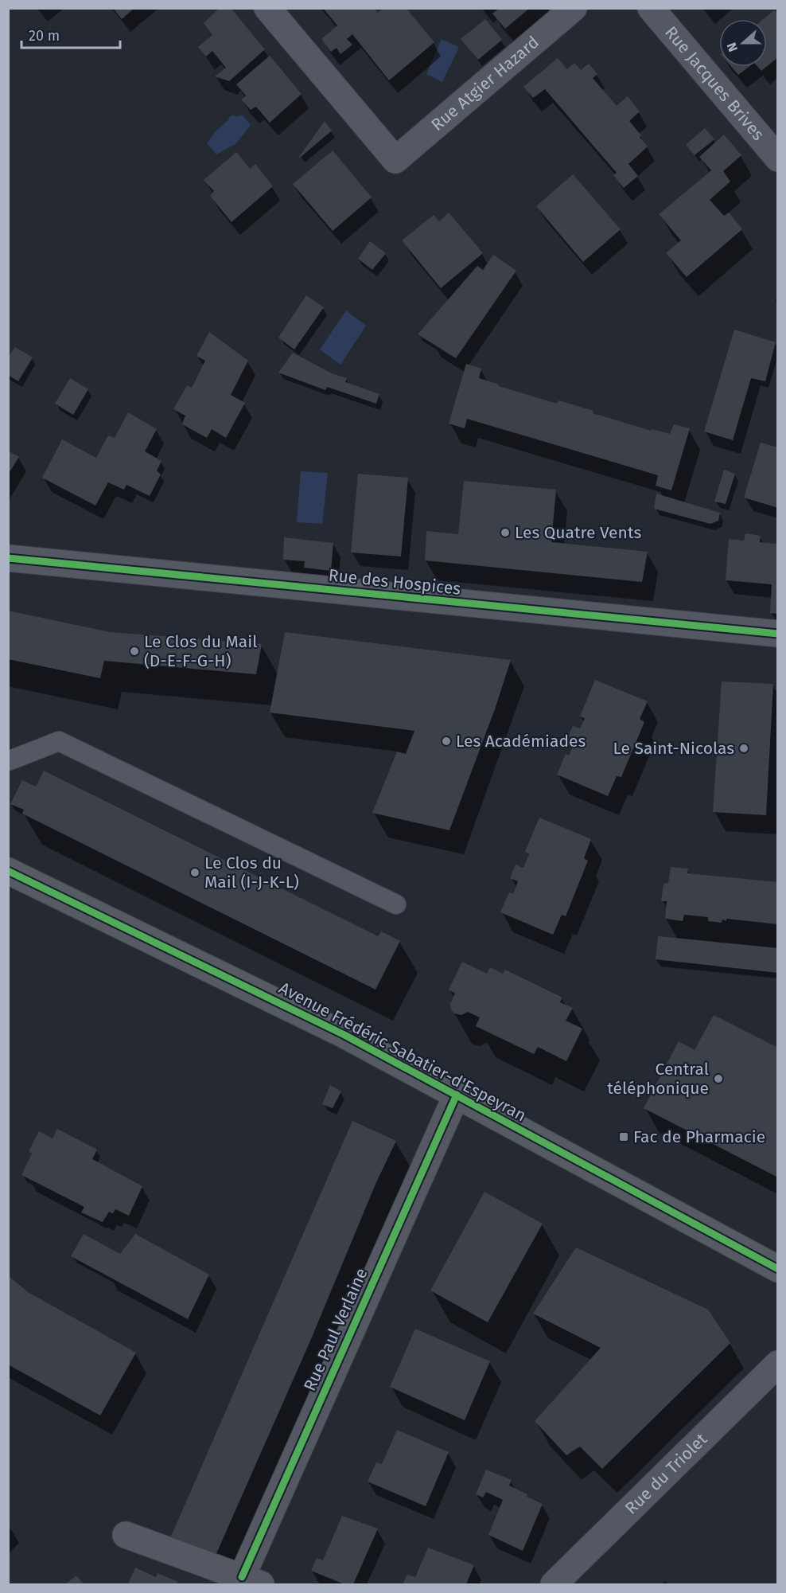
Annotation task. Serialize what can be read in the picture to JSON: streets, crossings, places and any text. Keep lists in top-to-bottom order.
{
  "streets": {
    "main road": ["Avenue Frédéric Sabatier-d'Espeyran"],
    "street": [
      "Rue Jacques Brives",
      "Rue Atgier Hazard",
      "Rue des Hospices",
      "Rue Paul Verlaine",
      "Rue du Triolet"
    ]
  },
  "crossings": [
    ["Avenue Frédéric Sabatier-d'Espeyran", "Rue Paul Verlaine"]
  ],
  "places": {
    "other": [
      "Les Quatre Vents",
      "Le Clos du Mail (D-E-F-G-H)",
      "Les Académiades",
      "Le Saint-Nicolas",
      "Le Clos du Mail (I-J-K-L)",
      "Central téléphonique"
    ],
    "transit": ["Fac de Pharmacie"]
  },
  "scale_bar": "20 m",
  "north": "left"
}
